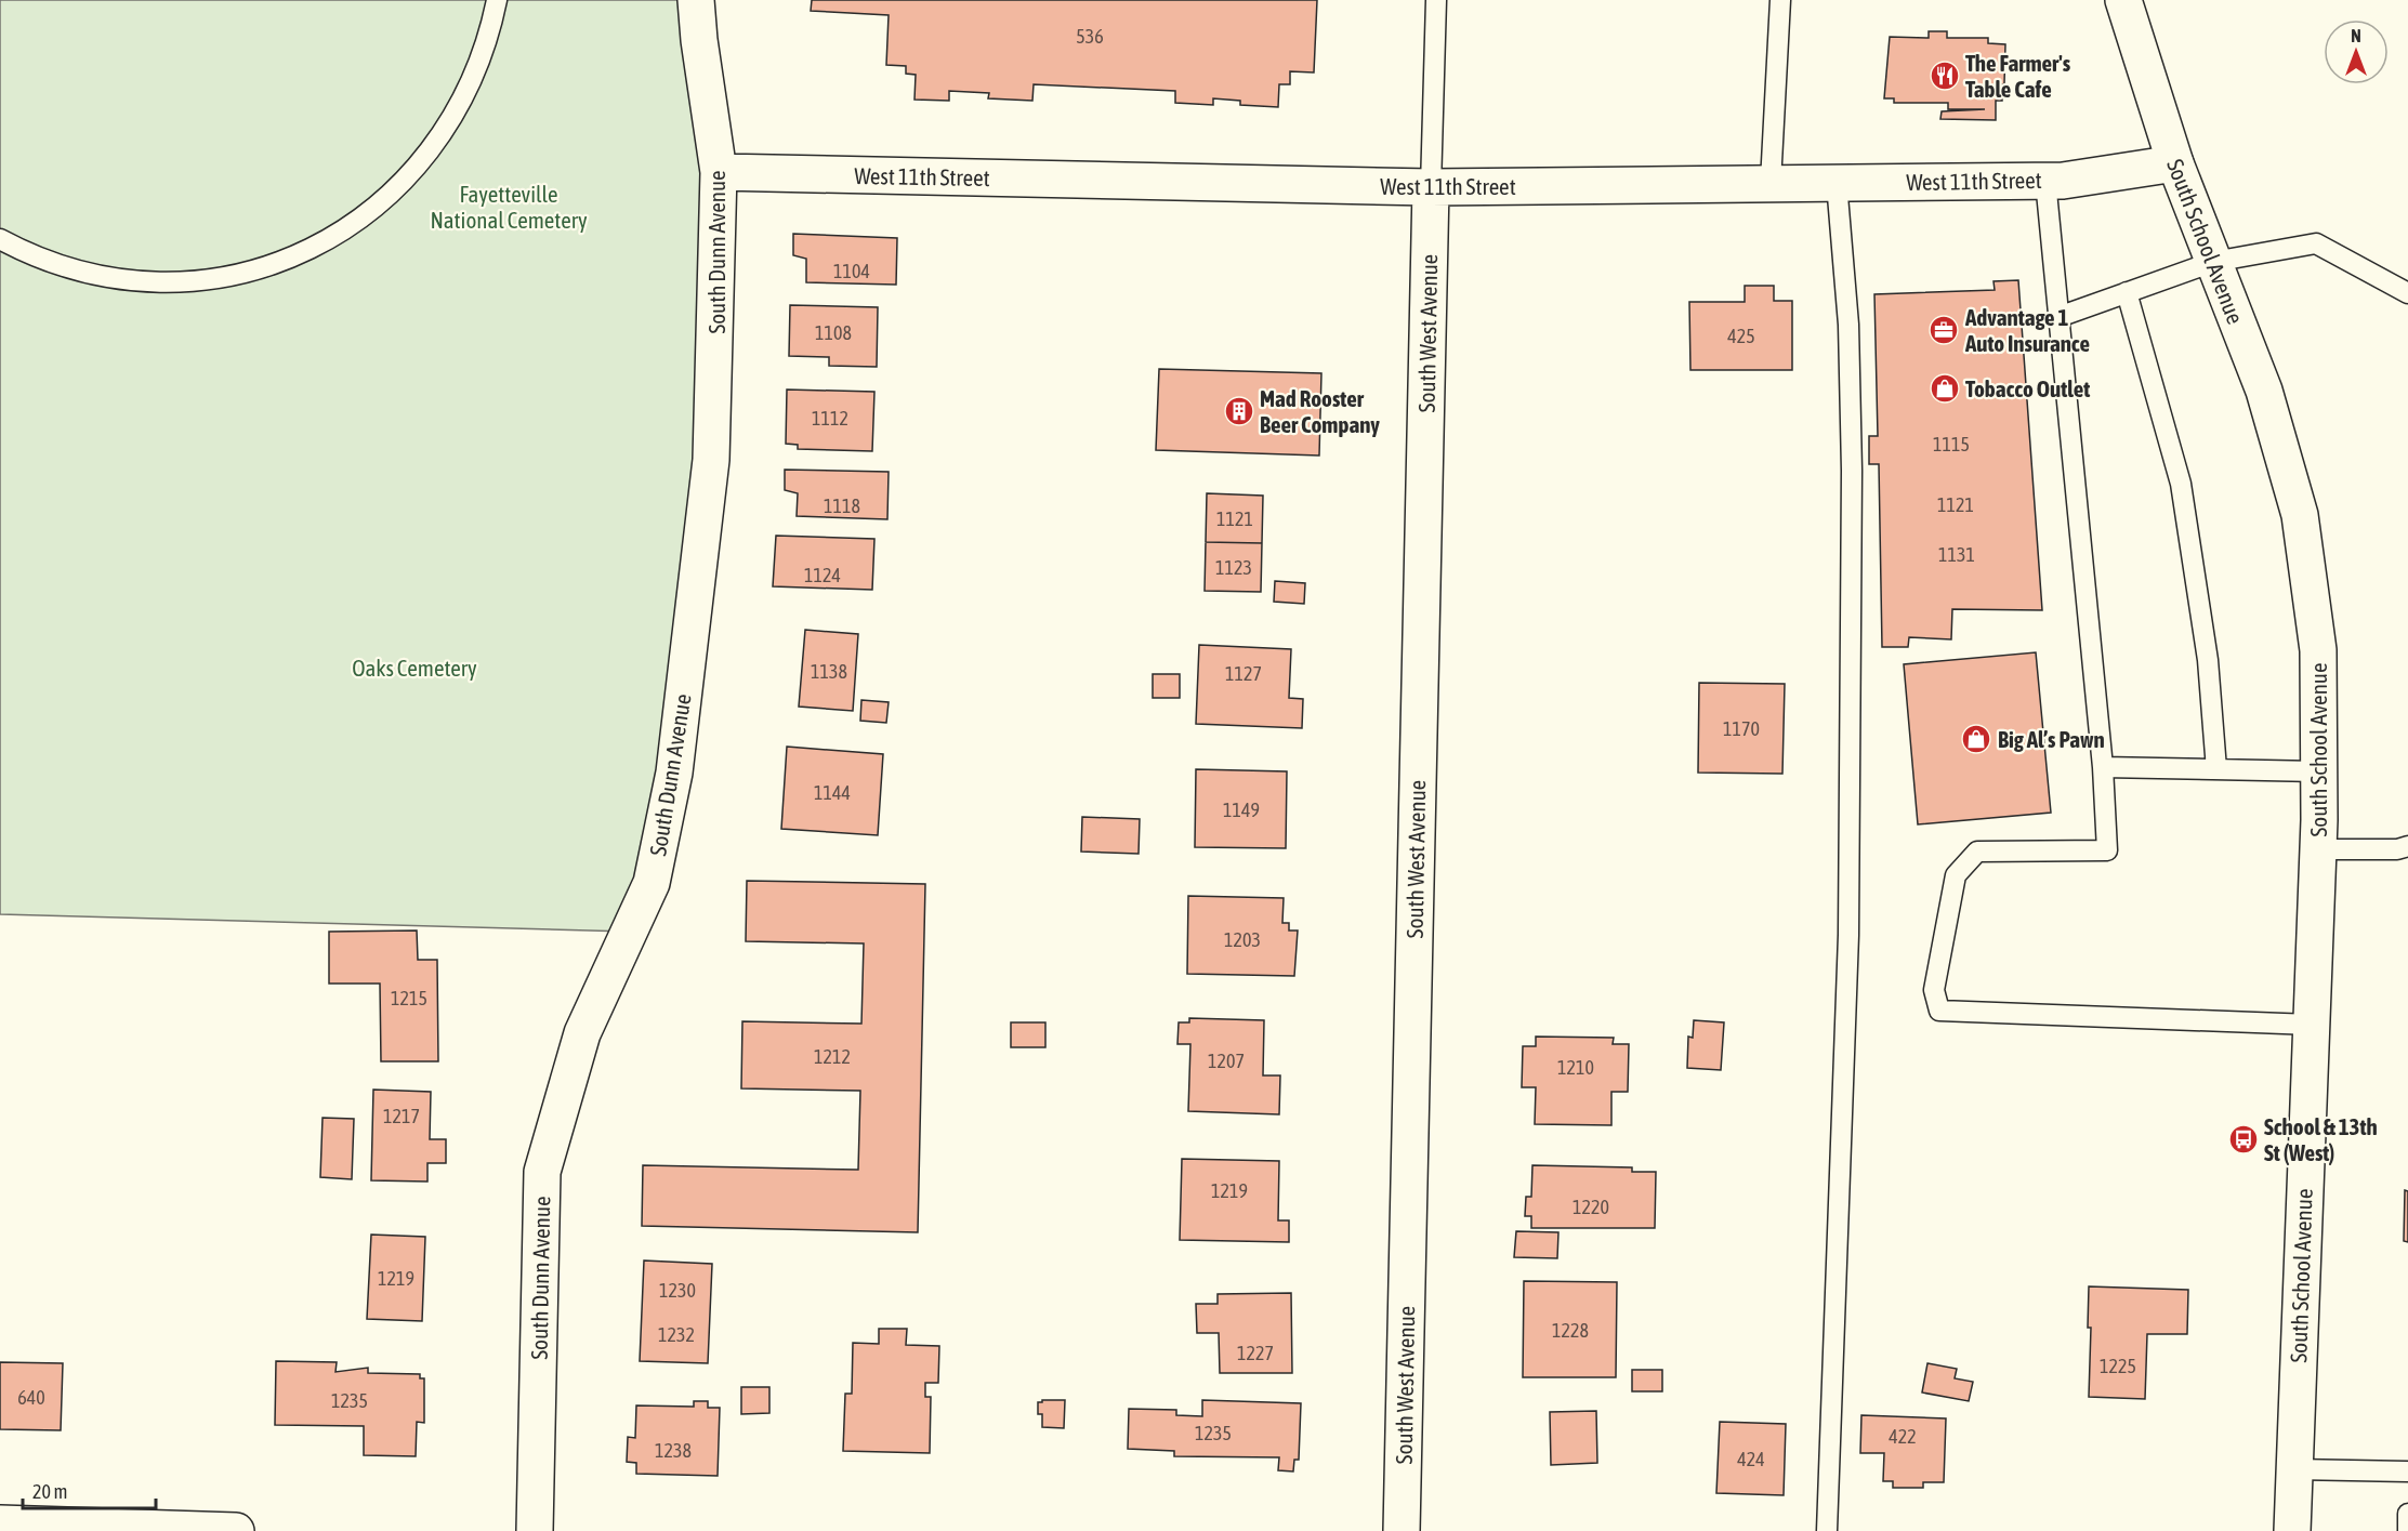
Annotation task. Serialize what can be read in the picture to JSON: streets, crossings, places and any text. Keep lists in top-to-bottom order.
{
  "streets": {
    "street": [
      "West 11th Street",
      "South School Avenue",
      "South Dunn Avenue",
      "South West Avenue"
    ]
  },
  "crossings": [
    ["West 11th Street", "South School Avenue"],
    ["West 11th Street", "South Dunn Avenue"],
    ["West 11th Street", "South West Avenue"]
  ],
  "parks": ["Fayetteville National Cemetery", "Oaks Cemetery"],
  "places": {
    "restaurant": ["The Farmer's Table Cafe"],
    "office": ["Advantage 1 Auto Insurance"],
    "shop": ["Tobacco Outlet", "Big Al’s Pawn"],
    "building": ["Mad Rooster Beer Company"],
    "bus stop": ["School & 13th St (West)"]
  },
  "house_numbers": [
    "536",
    "1104",
    "1108",
    "425",
    "1112",
    "1115",
    "1121",
    "1118",
    "1121",
    "1131",
    "1123",
    "1124",
    "1138",
    "1127",
    "1170",
    "1144",
    "1149",
    "1203",
    "1215",
    "1212",
    "1207",
    "1210",
    "1217",
    "1219",
    "1220",
    "1219",
    "1230",
    "1228",
    "1232",
    "1227",
    "1225",
    "640",
    "1235",
    "1235",
    "422",
    "1238",
    "424"
  ],
  "scale_bar": "20 m",
  "north": "top"
}
